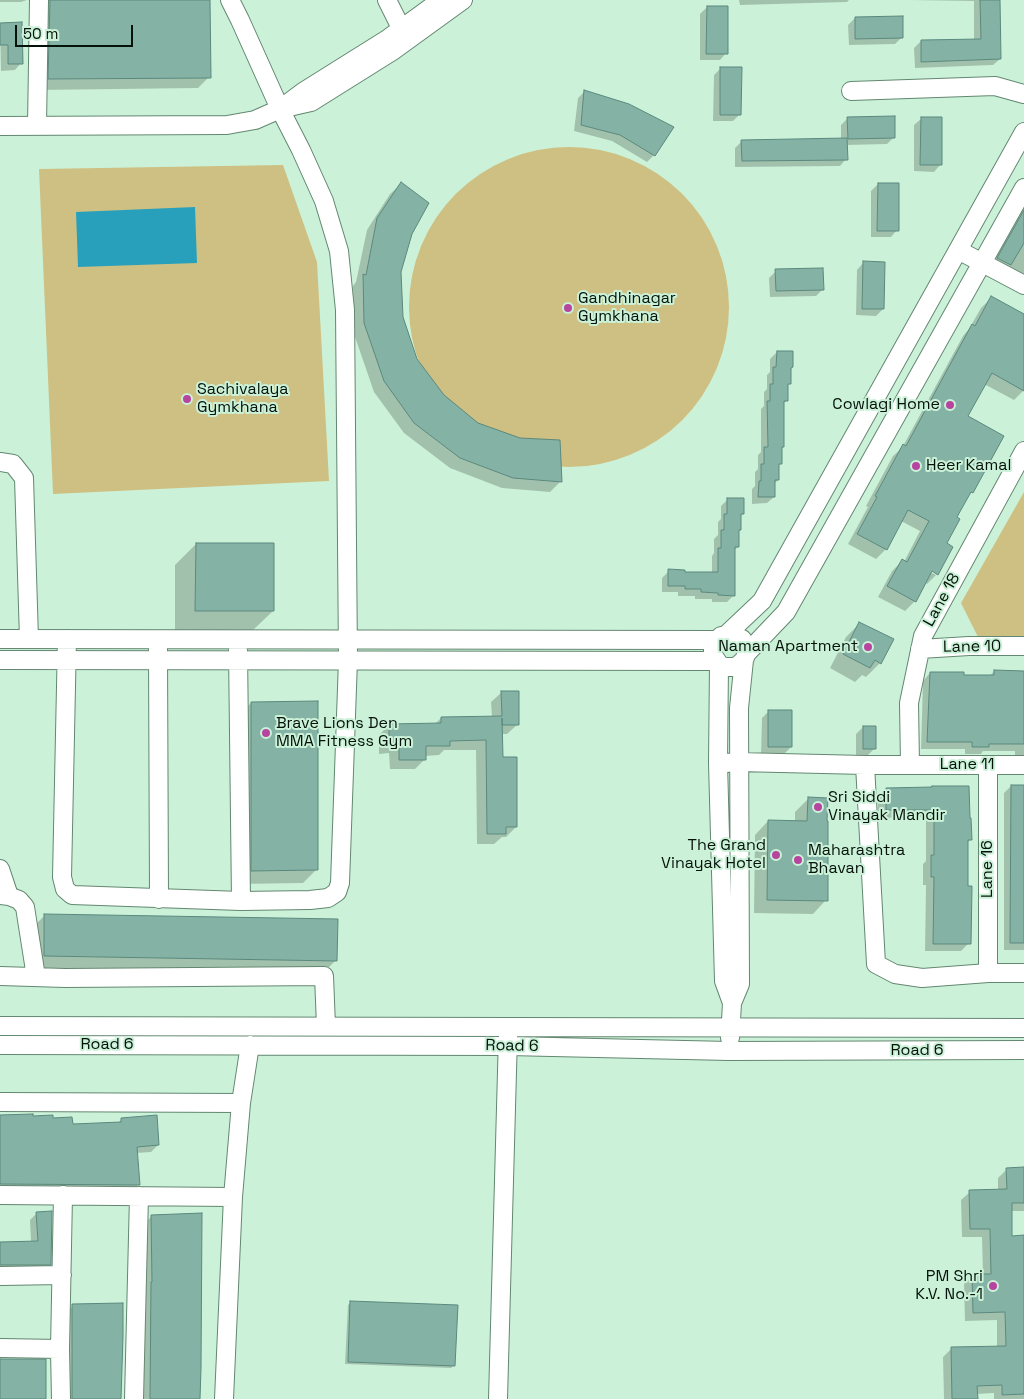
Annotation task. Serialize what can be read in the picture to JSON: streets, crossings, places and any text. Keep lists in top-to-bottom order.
{
  "streets": {
    "street": [
      "Lane 18",
      "Lane 10",
      "Lane 11",
      "Lane 16",
      "Road 6"
    ]
  },
  "crossings": [
    ["Lane 18", "Lane 10"],
    ["Lane 18", "Lane 11"],
    ["Lane 11", "Lane 16"]
  ],
  "places": [
    "Gandhinagar Gymkhana",
    "Sachivalaya Gymkhana",
    "Cowlagi Home",
    "Heer Kamal",
    "Naman Apartment",
    "Brave Lions Den MMA Fitness Gym",
    "Sri Siddi Vinayak Mandir",
    "The Grand Vinayak Hotel",
    "Maharashtra Bhavan",
    "PM Shri K.V. No.-1"
  ],
  "scale_bar": "50 m"
}
